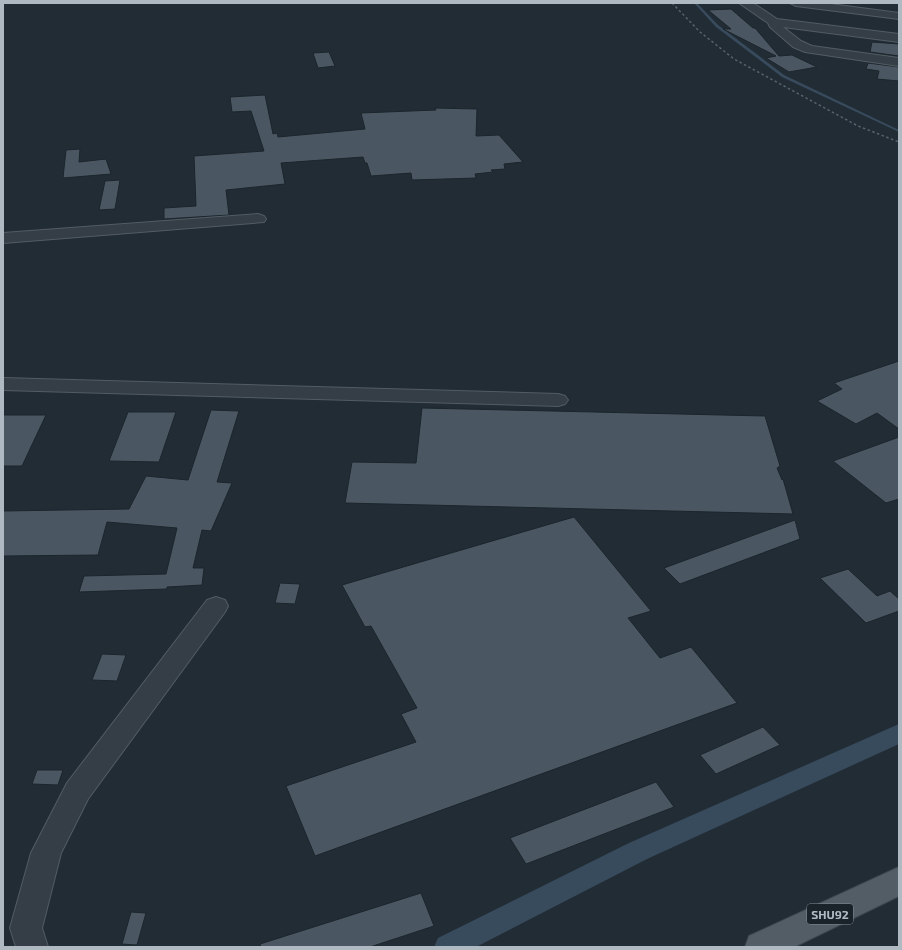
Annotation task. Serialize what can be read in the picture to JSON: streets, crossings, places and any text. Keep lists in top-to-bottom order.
{
  "streets": {
    "main road": ["SHU92"]
  }
}
